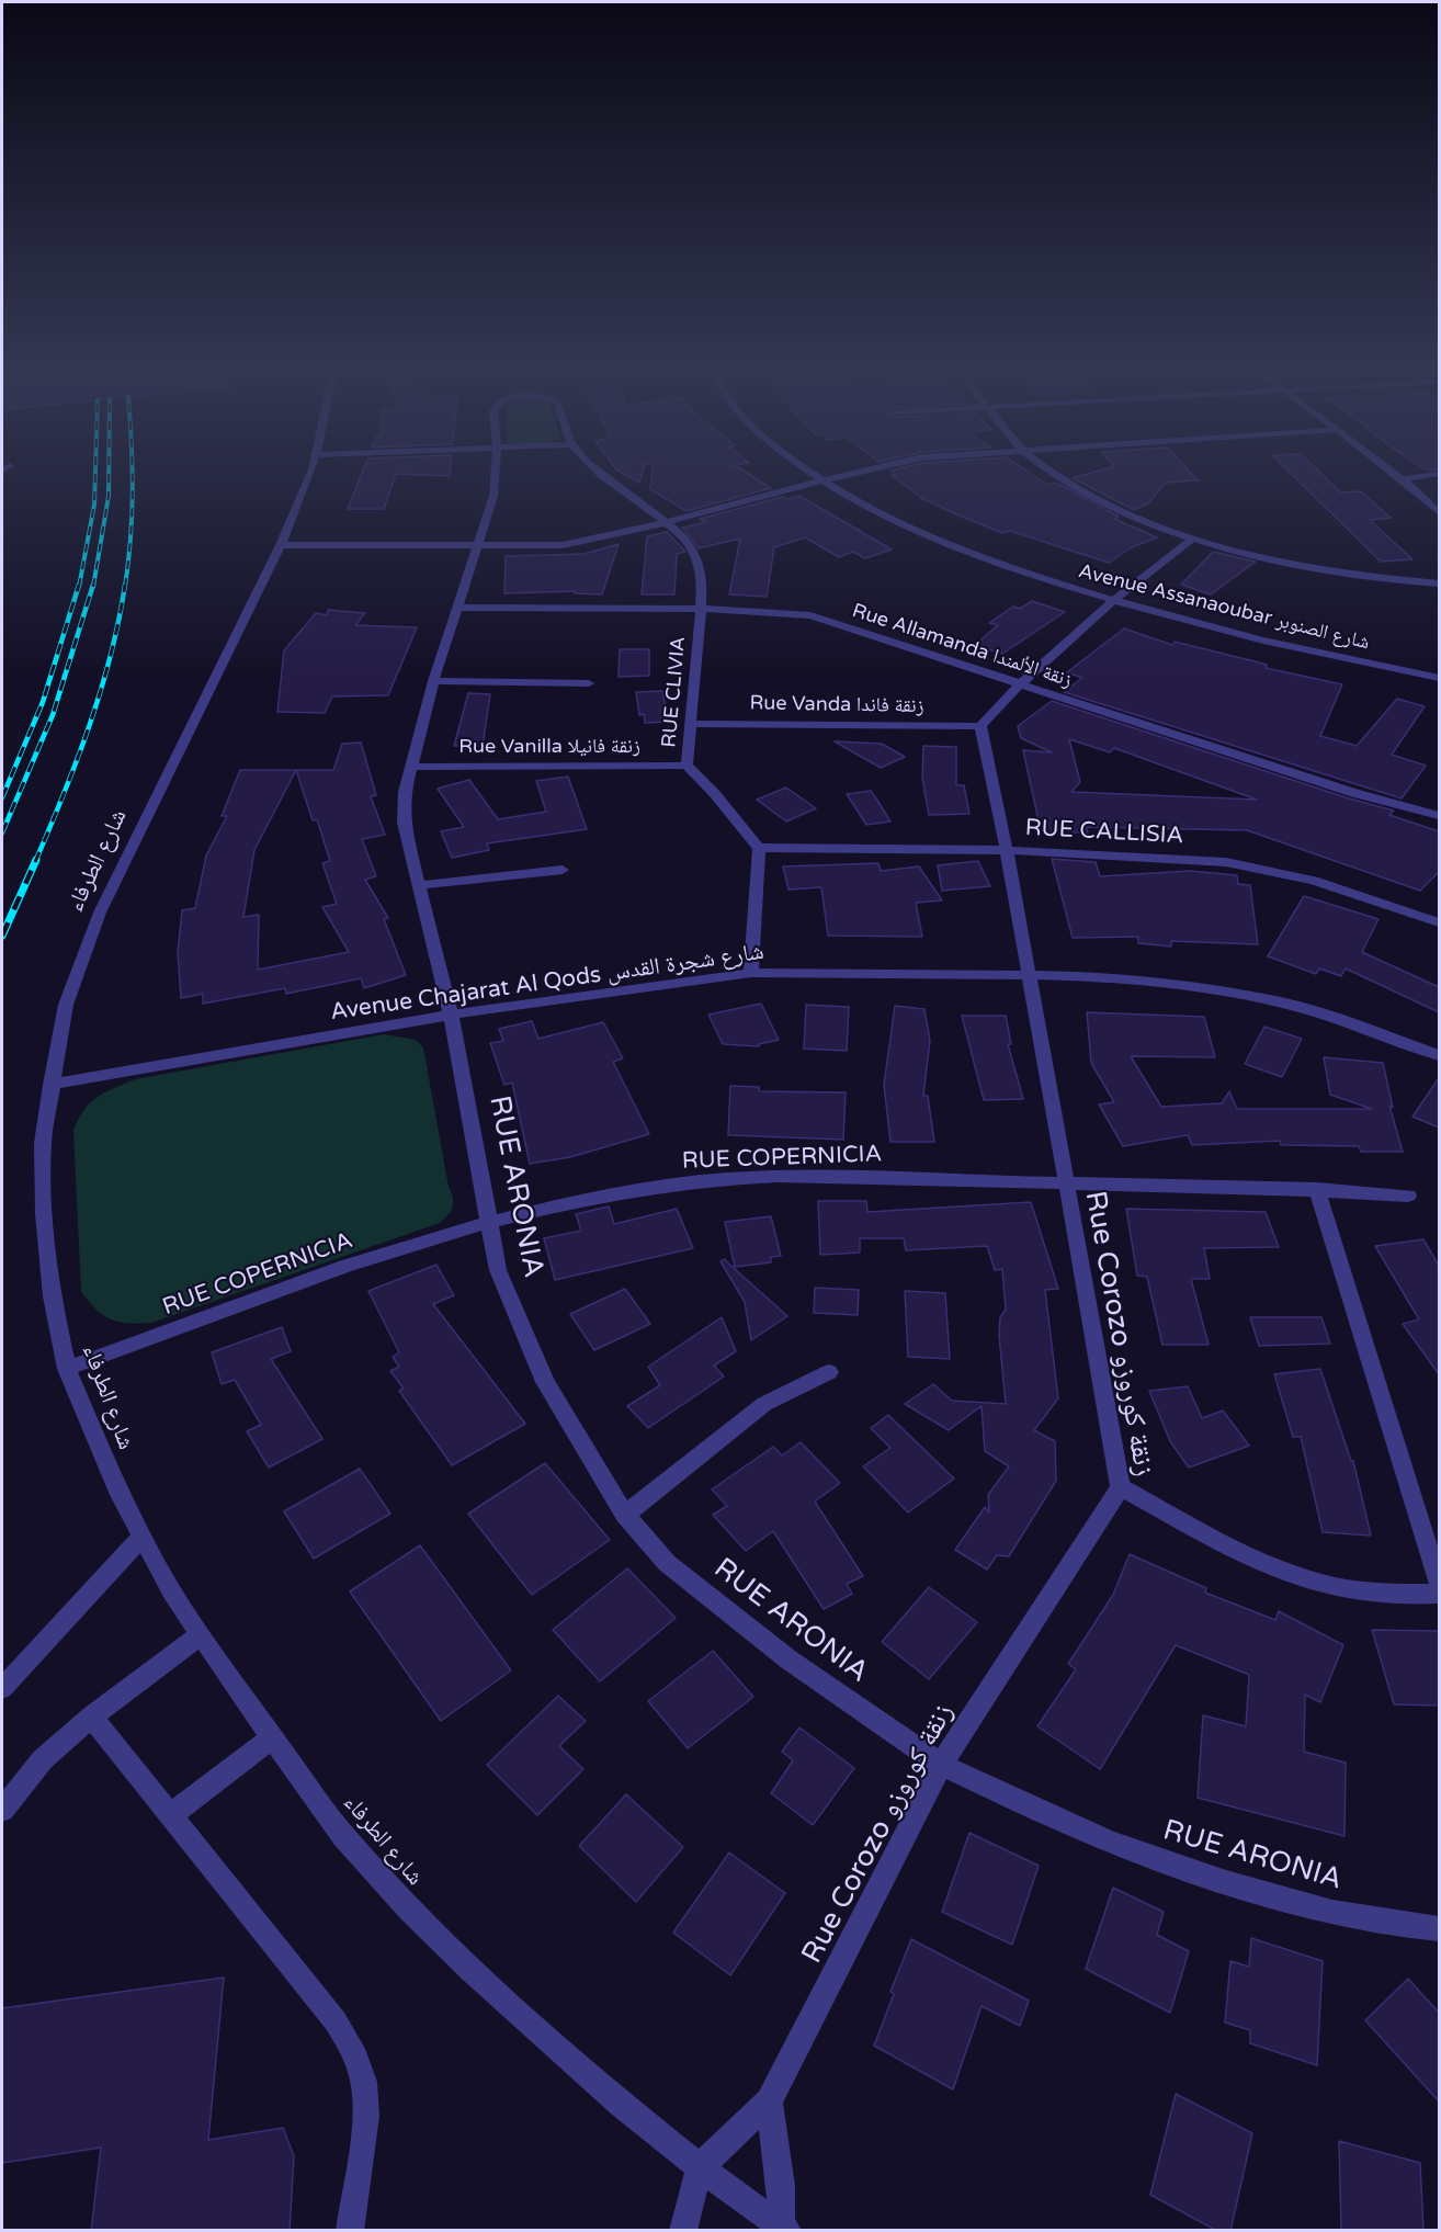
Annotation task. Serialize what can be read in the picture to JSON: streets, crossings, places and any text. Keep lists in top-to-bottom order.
{
  "streets": {
    "street": [
      "Avenue Assanaoubar شارع الصنوبر",
      "Rue Allamanda زنقة الألمندا",
      "RUE CLIVIA",
      "Rue Vanda زنقة فاندا",
      "Rue Vanilla زنقة فانيلا",
      "RUE CALLISIA",
      "شارع الطرفاء",
      "Avenue Chajarat Al Qods شارع شجرة القدس",
      "RUE COPERNICIA",
      "RUE ARONIA",
      "Rue Corozo زنقة كوروزو"
    ]
  },
  "crossings": [
    ["Rue Allamanda زنقة الألمندا", "RUE CLIVIA"],
    ["RUE CLIVIA", "Rue Vanda زنقة فاندا"],
    ["RUE CLIVIA", "Rue Vanilla زنقة فانيلا"],
    ["RUE CLIVIA", "RUE CALLISIA"],
    ["RUE CLIVIA", "Avenue Chajarat Al Qods شارع شجرة القدس"],
    ["RUE CLIVIA", "RUE ARONIA"],
    ["Rue Vanda زنقة فاندا", "Rue Corozo زنقة كوروزو"],
    ["RUE CALLISIA", "Rue Corozo زنقة كوروزو"],
    ["شارع الطرفاء", "Avenue Chajarat Al Qods شارع شجرة القدس"],
    ["شارع الطرفاء", "RUE COPERNICIA"],
    ["شارع الطرفاء", "Rue Corozo زنقة كوروزو"],
    ["Avenue Chajarat Al Qods شارع شجرة القدس", "RUE ARONIA"],
    ["Avenue Chajarat Al Qods شارع شجرة القدس", "Rue Corozo زنقة كوروزو"],
    ["RUE COPERNICIA", "RUE ARONIA"],
    ["RUE COPERNICIA", "Rue Corozo زنقة كوروزو"],
    ["RUE ARONIA", "Rue Corozo زنقة كوروزو"]
  ]
}
